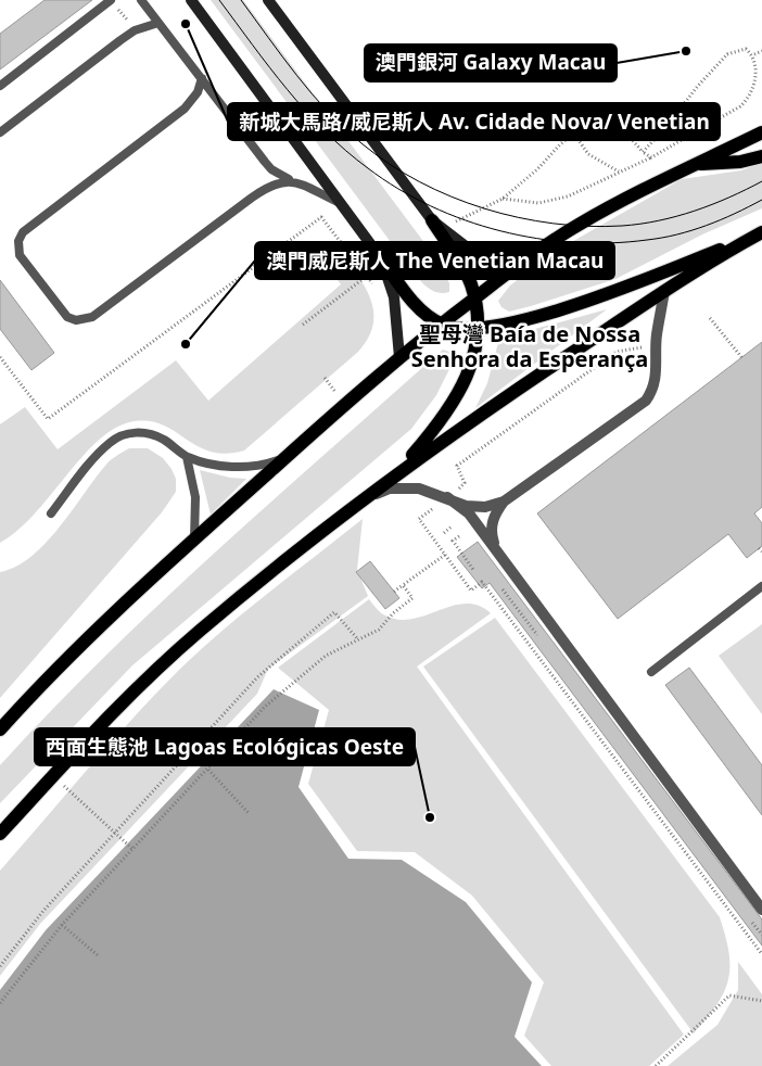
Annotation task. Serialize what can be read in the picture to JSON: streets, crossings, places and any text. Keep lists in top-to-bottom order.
{
  "districts": ["聖母灣 Baía de Nossa Senhora da Esperança"],
  "places": [
    "新城大馬路/威尼斯人 Av. Cidade Nova/ Venetian",
    "澳門銀河 Galaxy Macau",
    "澳門威尼斯人 The Venetian Macau",
    "西面生態池 Lagoas Ecológicas Oeste"
  ]
}
